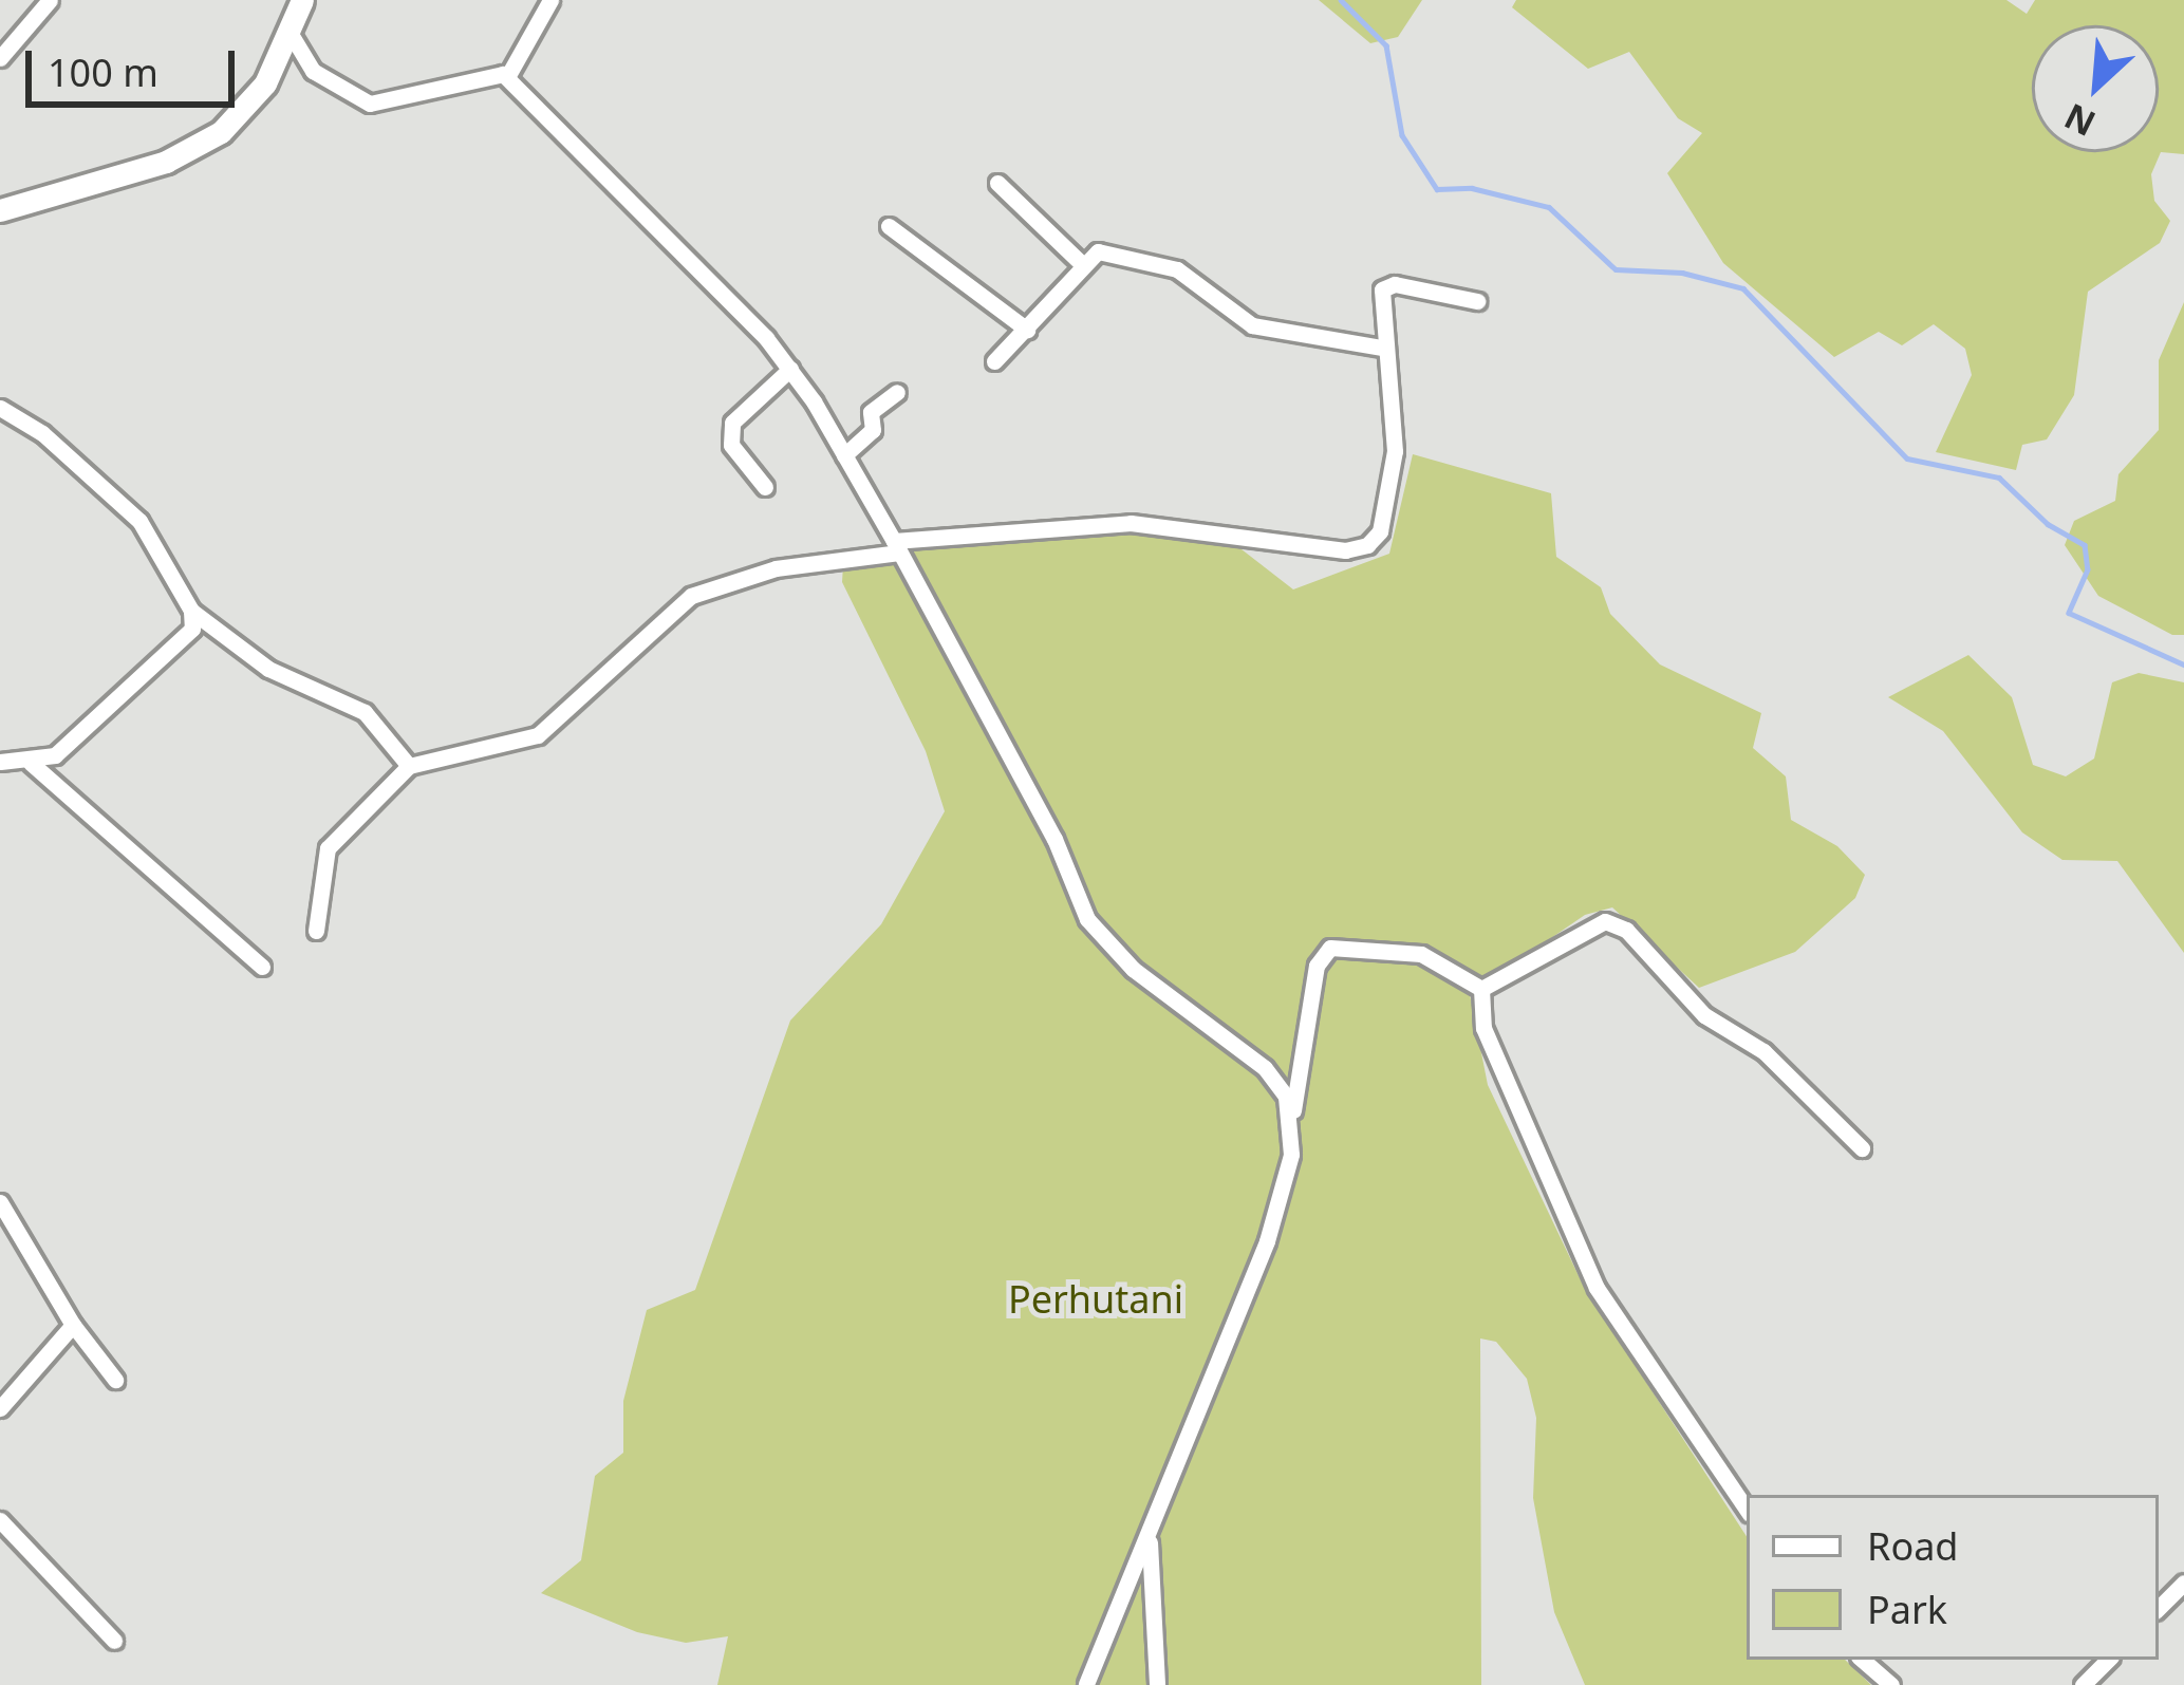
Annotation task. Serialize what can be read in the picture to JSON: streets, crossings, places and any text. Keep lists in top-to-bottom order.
{
  "parks": ["Perhutani"],
  "legend": ["Road", "Park"],
  "scale_bar": "100 m",
  "north": "bottom left"
}
